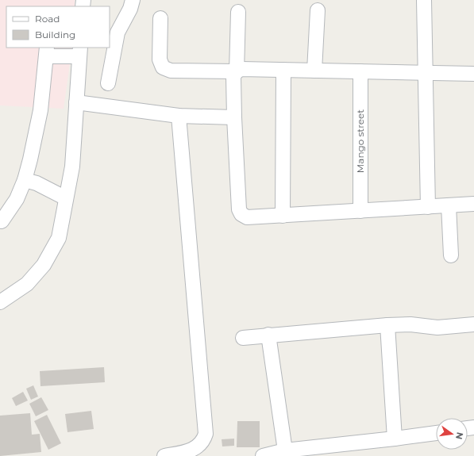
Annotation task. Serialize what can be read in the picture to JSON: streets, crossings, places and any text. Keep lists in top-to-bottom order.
{
  "streets": {
    "street": ["Mango street"]
  },
  "legend": ["Road", "Building"],
  "north": "right"
}
